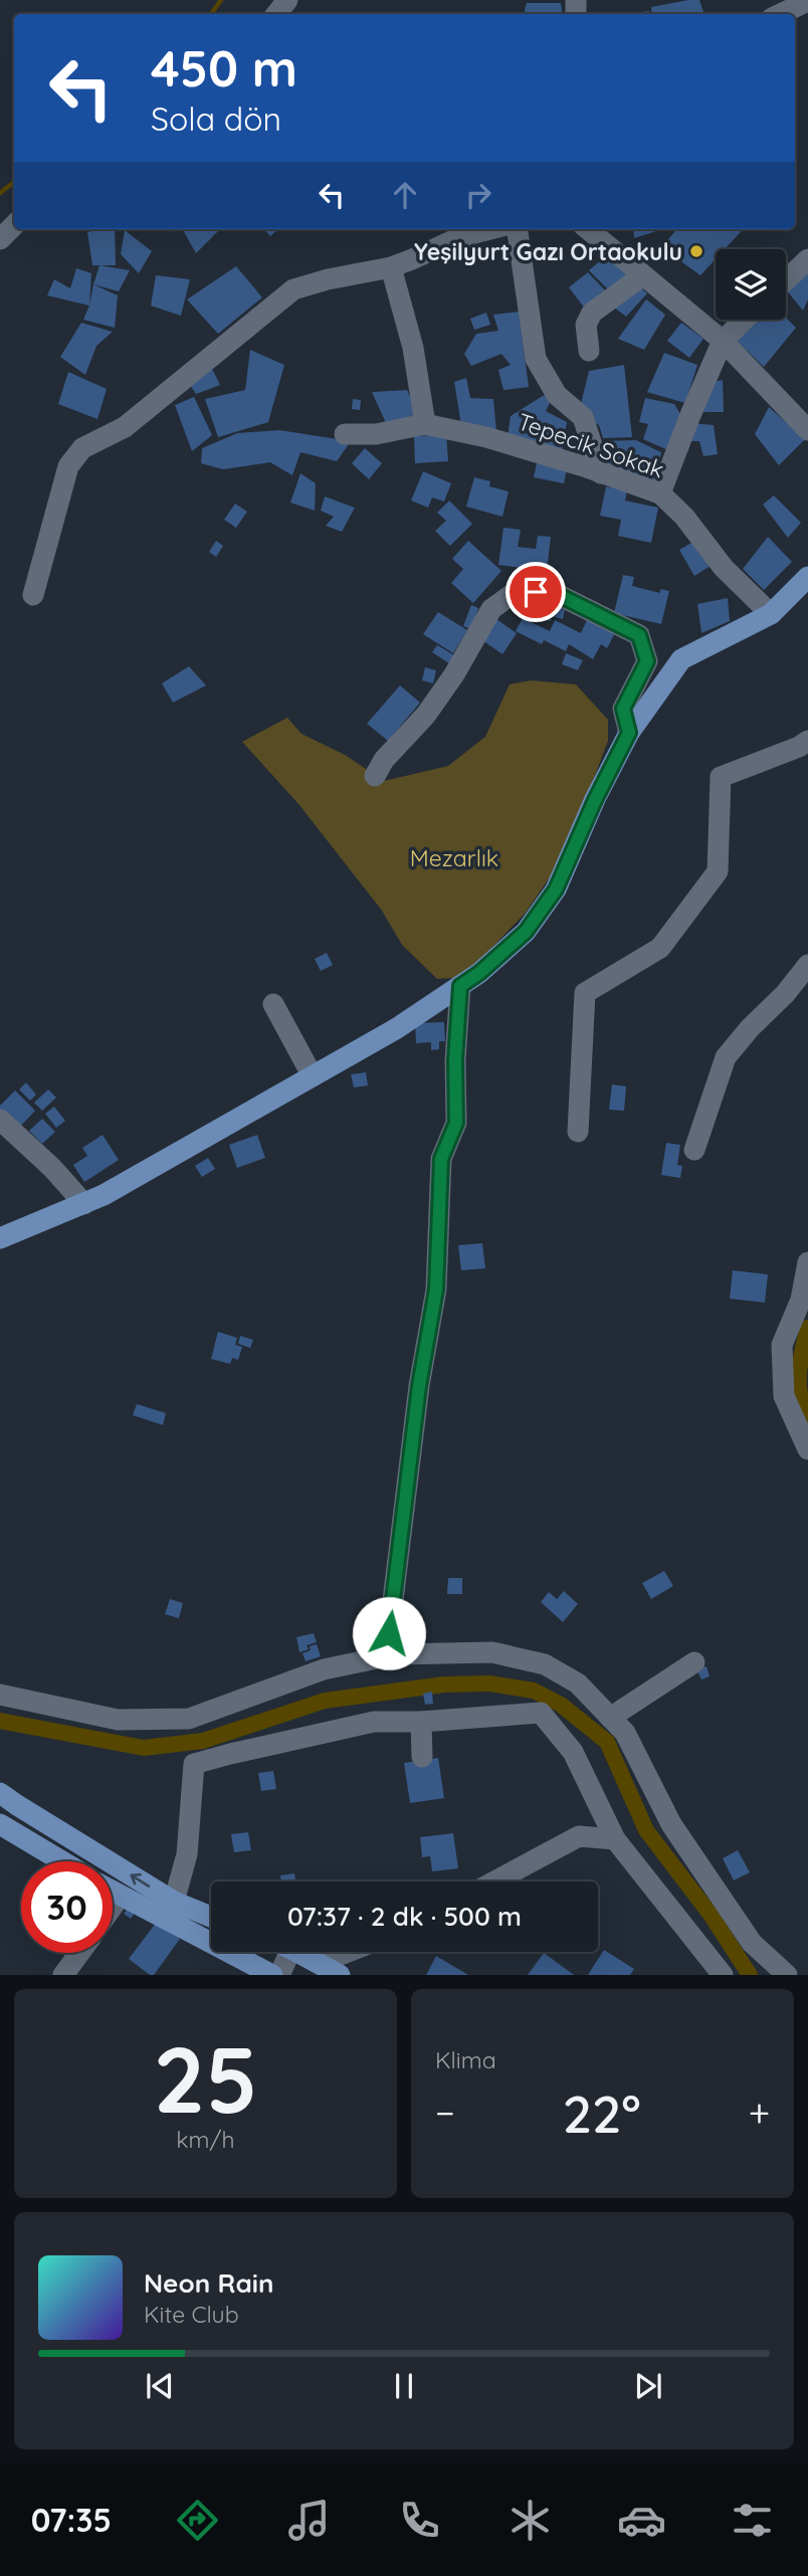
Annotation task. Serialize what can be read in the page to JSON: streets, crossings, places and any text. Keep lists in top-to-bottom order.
{
  "streets": {
    "street": ["Tepecik Sokak"]
  },
  "parks": ["Mezarlık"],
  "places": ["Yeşilyurt Gazı Ortaokulu"],
  "page": {
    "turn": ["450 m", "Sola dön"],
    "limit": "30",
    "trip": "07:37 · 2 dk · 500 m",
    "tile": [
      ["25", "km/h"],
      "Klima"
    ],
    "heat": ["−", "22°", "+"],
    "song": ["Neon Rain", "Kite Club"],
    "tabs": "07:35"
  }
}
